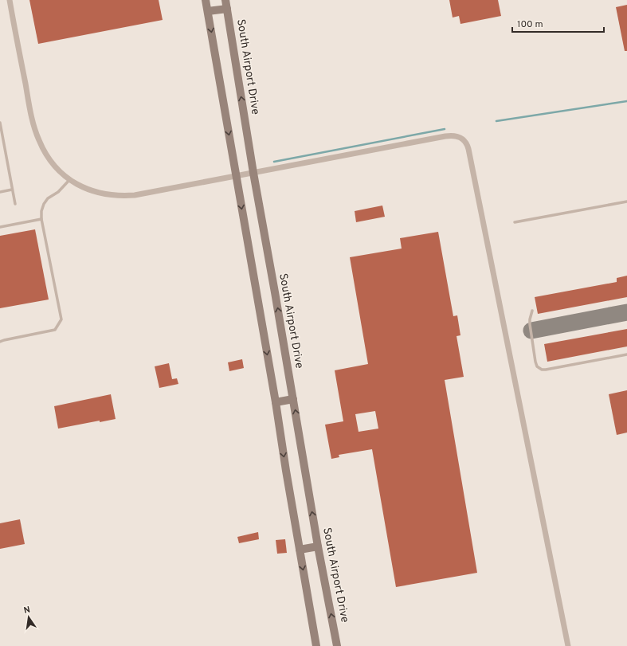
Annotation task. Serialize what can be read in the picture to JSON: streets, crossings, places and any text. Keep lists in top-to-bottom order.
{
  "streets": {
    "main road": ["South Airport Drive"]
  },
  "scale_bar": "100 m",
  "north": "top"
}
